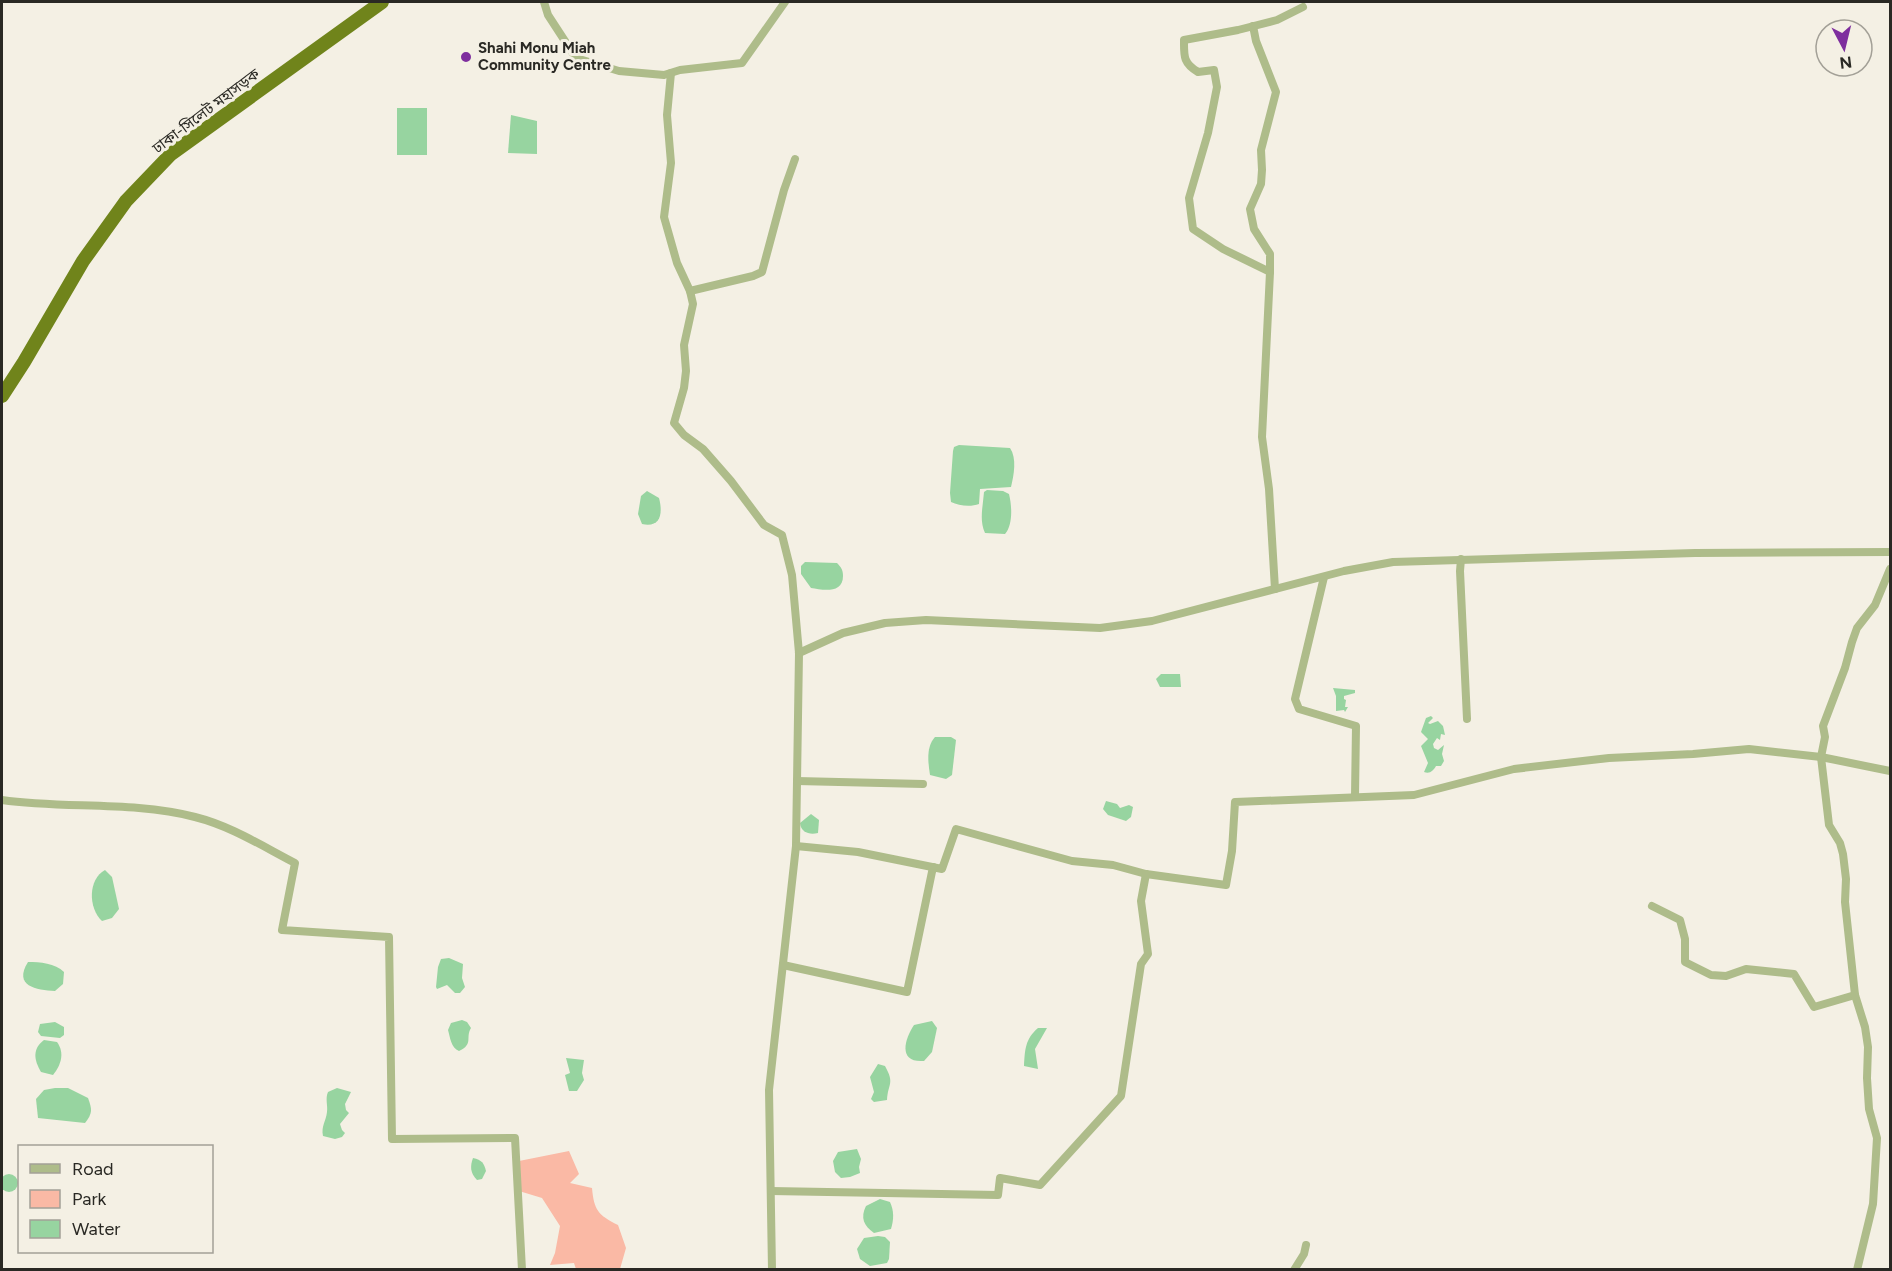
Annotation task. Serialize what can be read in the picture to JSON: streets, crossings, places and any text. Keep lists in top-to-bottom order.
{
  "streets": {
    "highway": ["ঢাকা-সিলেট মহাসড়ক"]
  },
  "places": ["Shahi Monu Miah Community Centre"],
  "legend": ["Road", "Park", "Water"],
  "north": "bottom"
}
